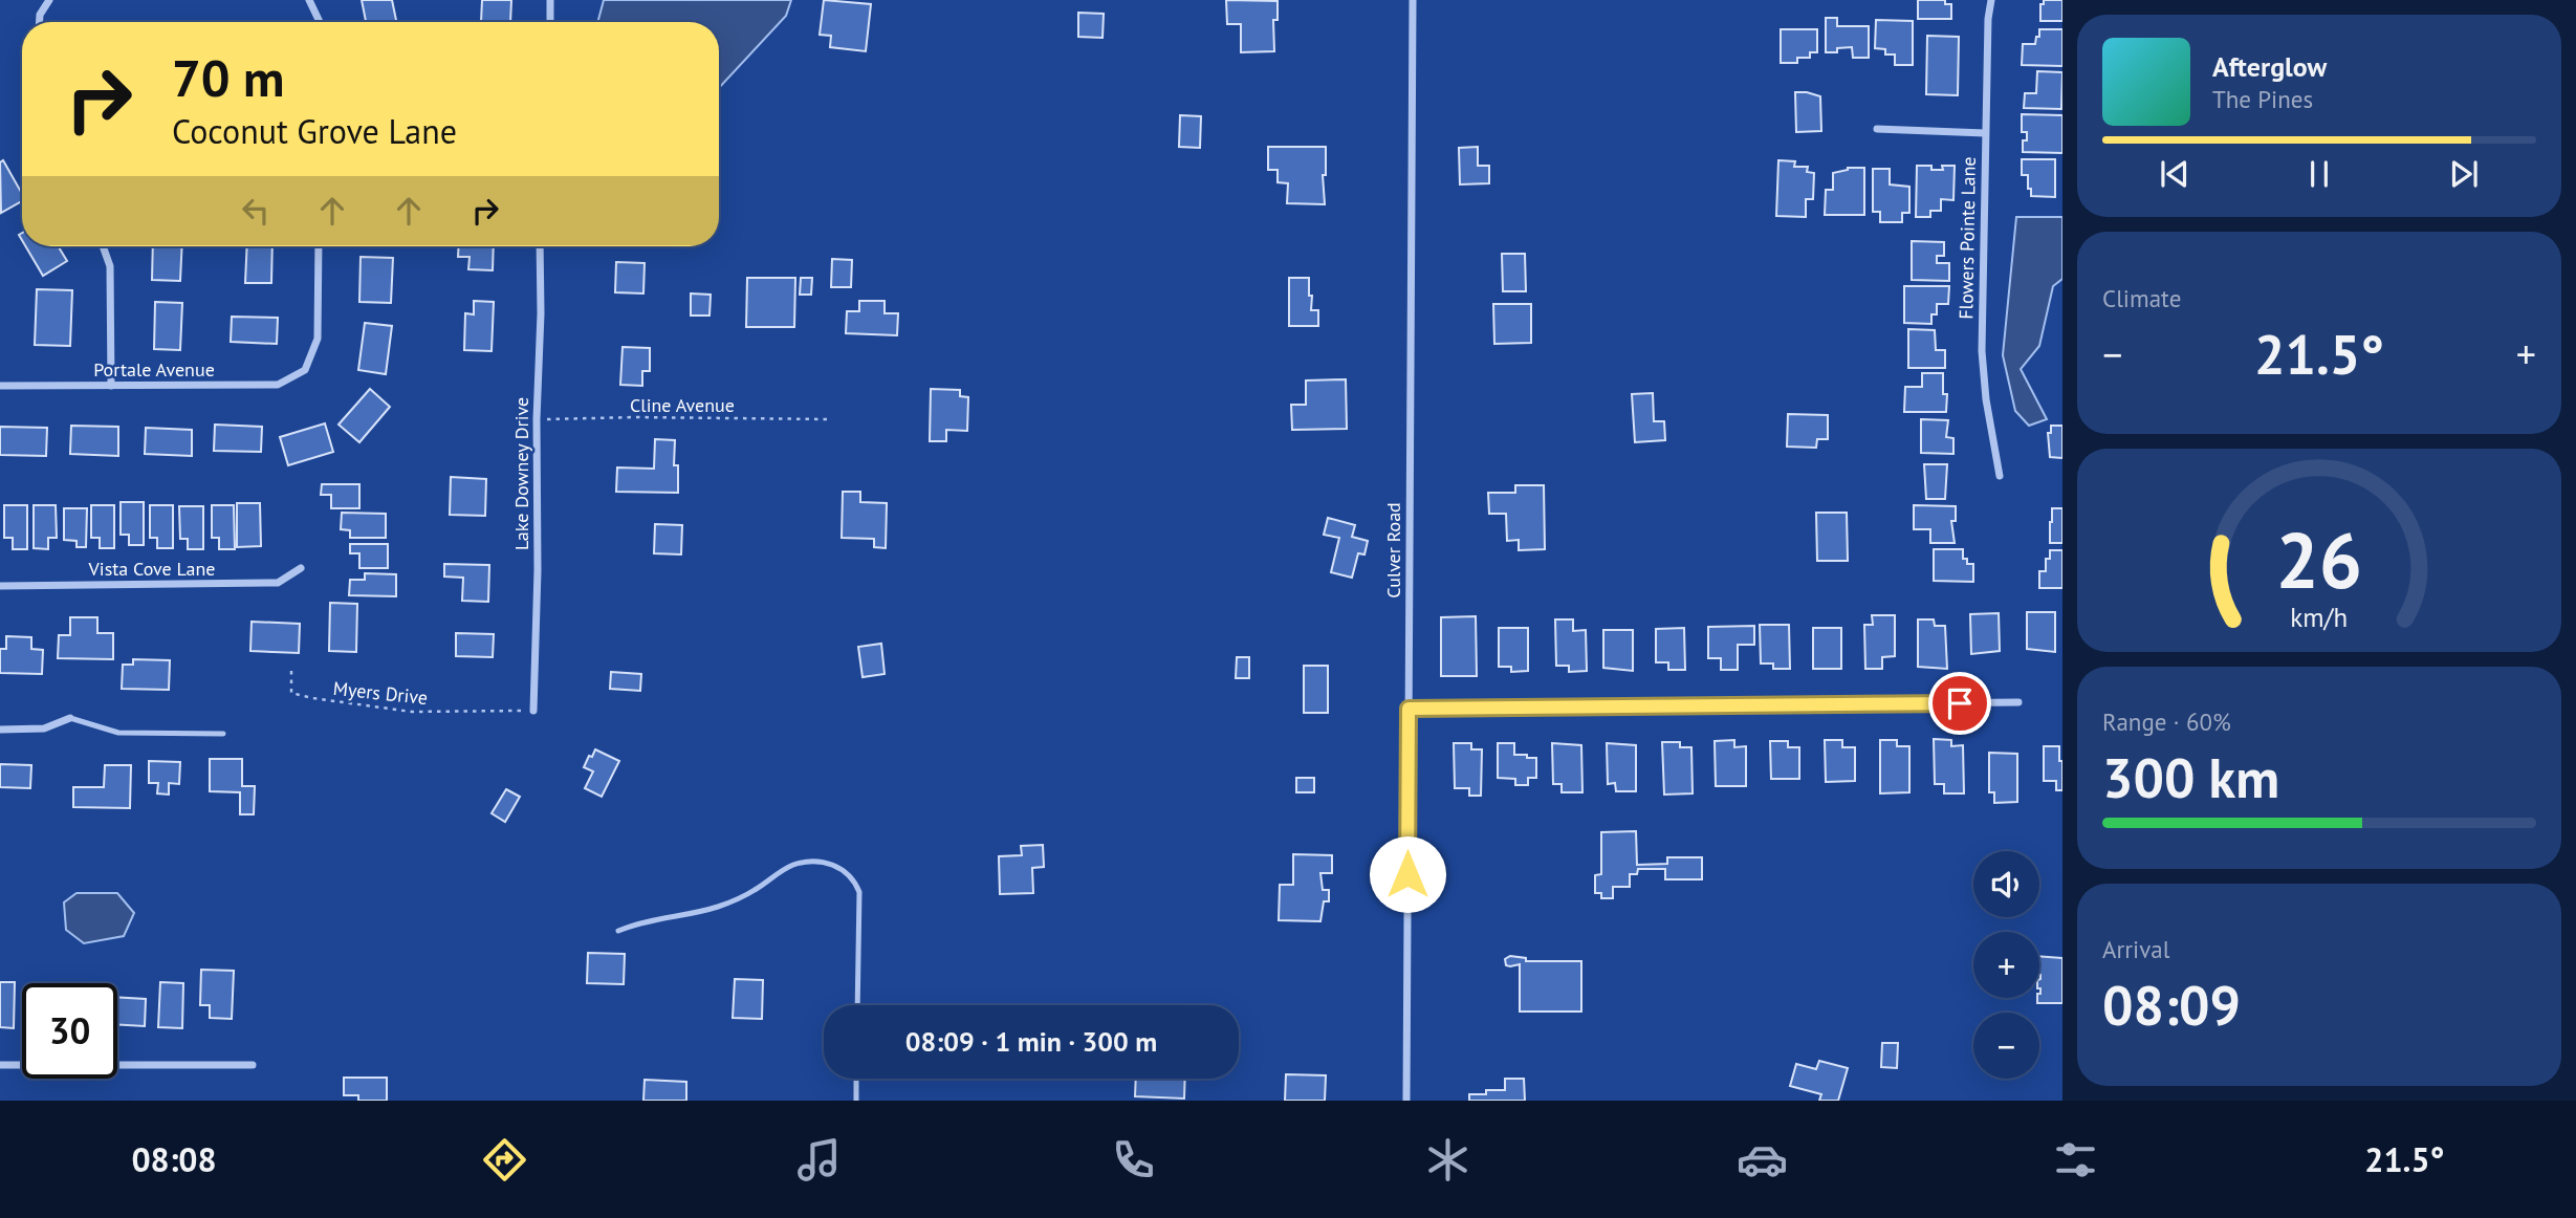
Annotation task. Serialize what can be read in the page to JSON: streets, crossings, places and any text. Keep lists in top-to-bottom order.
{
  "streets": {
    "street": [
      "Flowers Pointe Lane",
      "Portale Avenue",
      "Lake Downey Drive",
      "Culver Road",
      "Vista Cove Lane"
    ],
    "path": ["Cline Avenue", "Myers Drive"]
  },
  "crossings": [
    ["Cline Avenue", "Lake Downey Drive"],
    ["Lake Downey Drive", "Myers Drive"]
  ],
  "page": {
    "turn": ["70 m", "Coconut Grove Lane"],
    "song": ["Afterglow", "The Pines"],
    "tile": [
      "Climate",
      ["Range · 60%", "300 km"],
      ["Arrival", "08:09"]
    ],
    "heat": ["−", "21.5°", "+"],
    "map_buttons": ["+", "−"],
    "limit": "30",
    "trip": "08:09 · 1 min · 300 m",
    "tabs": ["08:08", "21.5°"],
    "gauge": ["26", "km/h"]
  }
}
